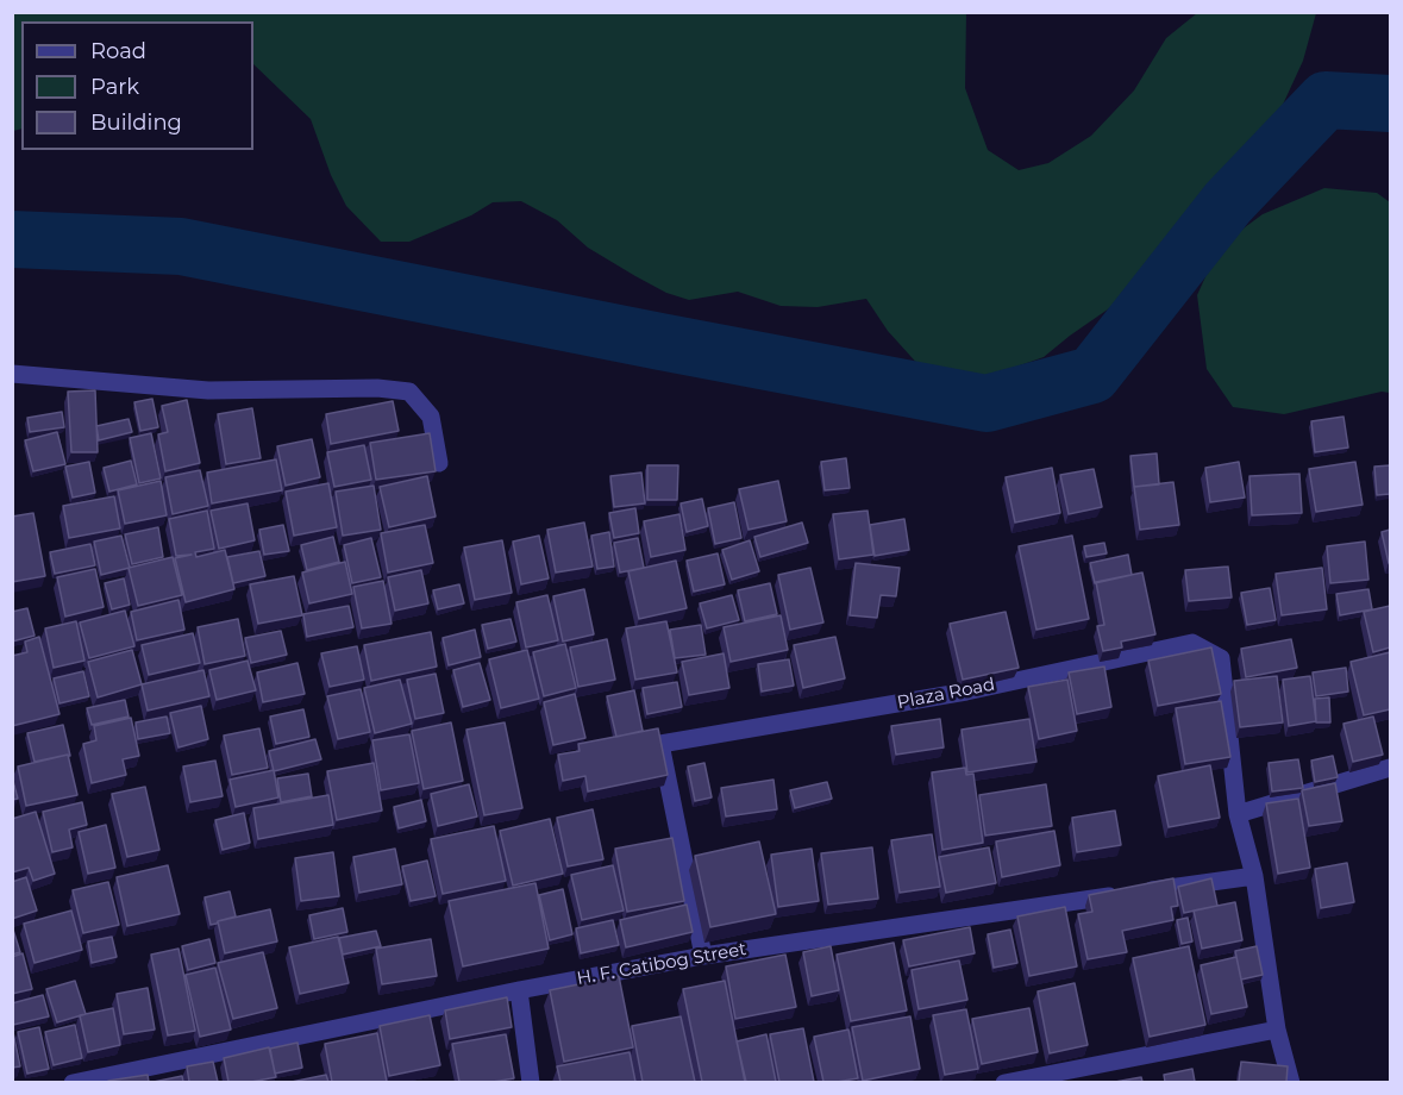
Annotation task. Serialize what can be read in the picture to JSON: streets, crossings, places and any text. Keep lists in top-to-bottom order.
{
  "streets": {
    "street": ["Plaza Road", "H. F. Catibog Street"]
  },
  "crossings": [
    ["Plaza Road", "H. F. Catibog Street"]
  ],
  "legend": ["Road", "Park", "Building"]
}
